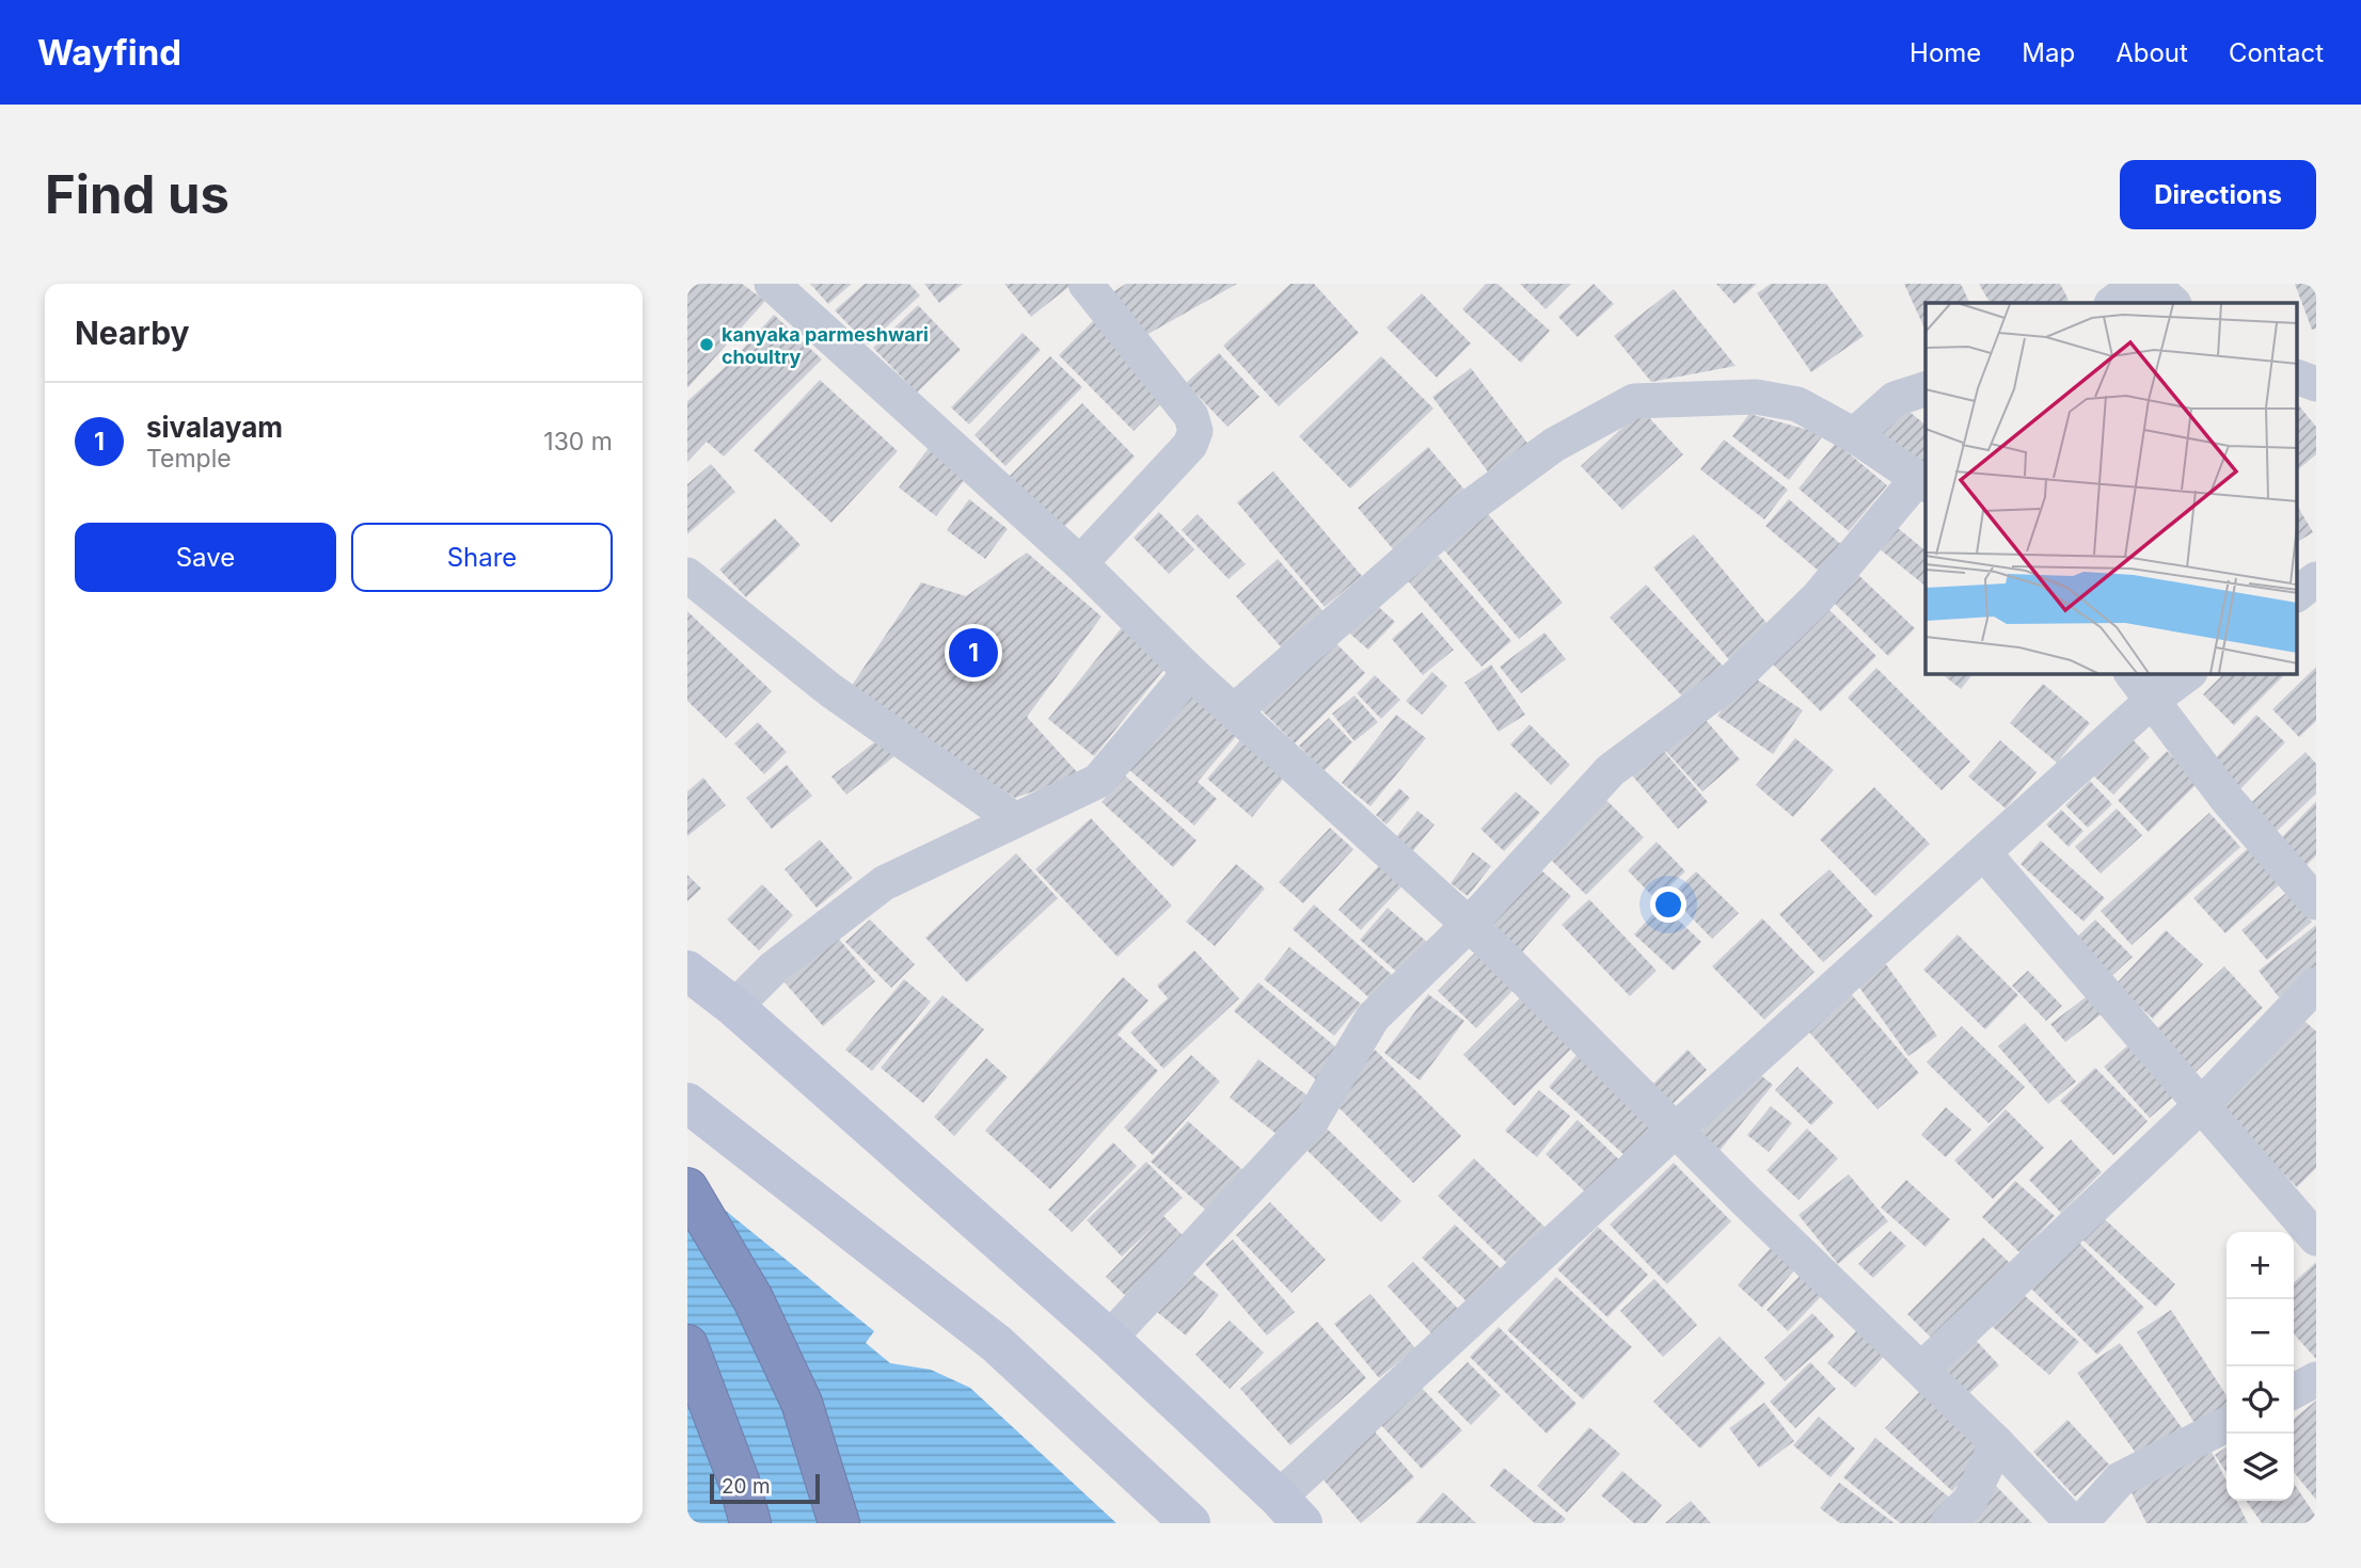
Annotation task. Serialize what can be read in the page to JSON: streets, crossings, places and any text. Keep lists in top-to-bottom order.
{
  "places": ["kanyaka parmeshwari choultry"],
  "scale_bar": "20 m",
  "page": {
    "header": "Wayfind",
    "nav": [
      "Home",
      "Map",
      "About",
      "Contact"
    ],
    "buttons": [
      "Directions",
      ["Save", "Share"]
    ],
    "title": "Find us",
    "heading": "Nearby",
    "list": [
      {
        "mark": "1",
        "name": "sivalayam",
        "note": "Temple",
        "value": "130 m"
      }
    ],
    "pins": "1",
    "map_buttons": ["+", "−"],
    "scale": "20 m"
  }
}
